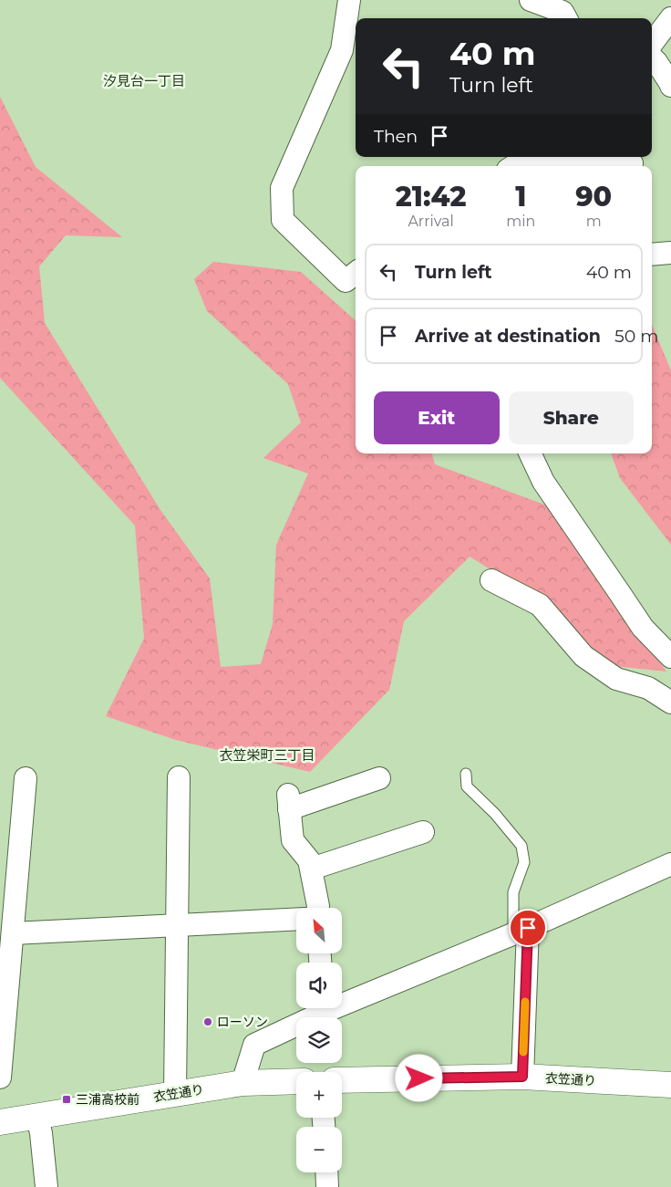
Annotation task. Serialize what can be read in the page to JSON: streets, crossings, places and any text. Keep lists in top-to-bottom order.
{
  "streets": {
    "street": ["衣笠通り"]
  },
  "districts": ["汐見台一丁目", "衣笠栄町三丁目"],
  "places": {
    "other": ["ローソン"],
    "transit": ["三浦高校前"]
  },
  "north": "top left",
  "page": {
    "turn": ["40 m", "Turn left"],
    "then": "Then",
    "eta": [
      "21:42",
      "Arrival",
      "1",
      "min",
      "90",
      "m"
    ],
    "list": [
      {
        "name": "Turn left",
        "value": "40 m"
      },
      {
        "name": "Arrive at destination",
        "value": "50 m"
      }
    ],
    "buttons": ["Exit", "Share"],
    "map_buttons": ["+", "−"]
  }
}
